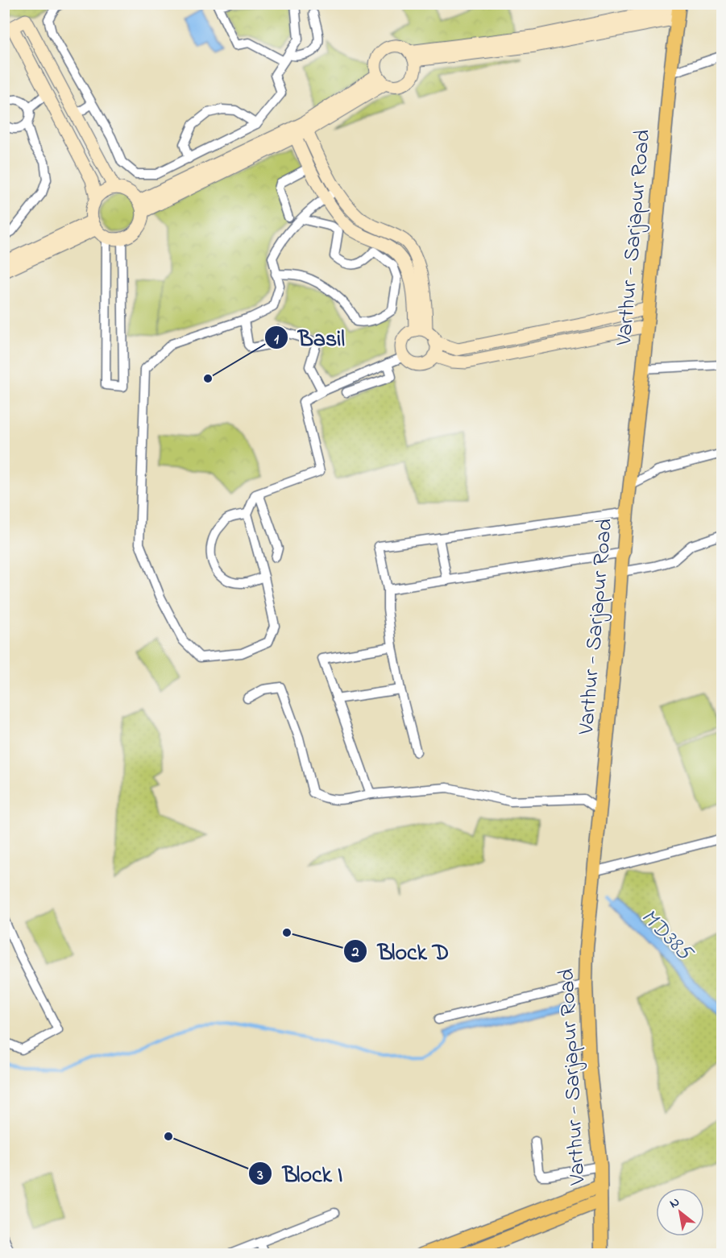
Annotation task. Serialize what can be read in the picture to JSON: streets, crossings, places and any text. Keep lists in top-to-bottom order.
{
  "streets": {
    "main road": ["Varthur - Sarjapur Road"]
  },
  "water": ["MD385"],
  "places": ["Basil", "Block D", "Block I"],
  "north": "top left"
}
